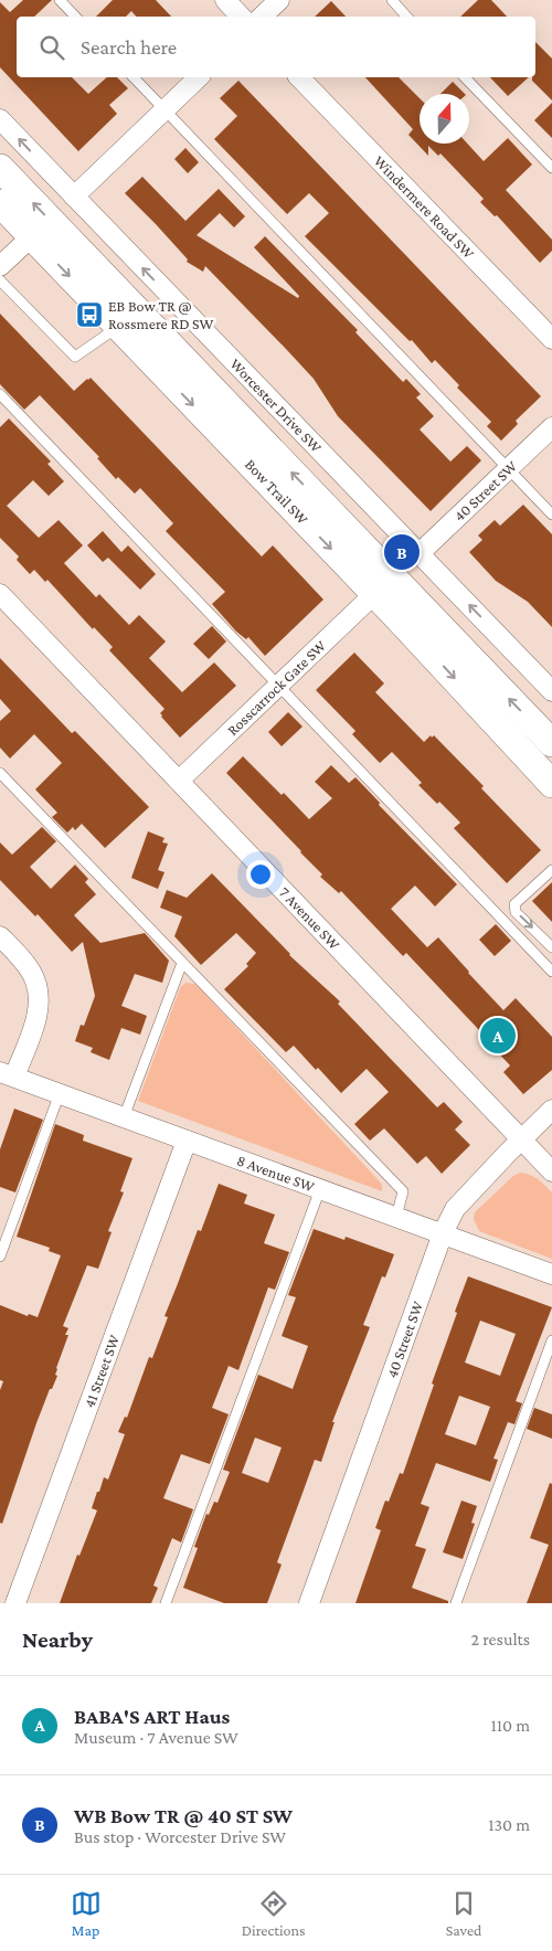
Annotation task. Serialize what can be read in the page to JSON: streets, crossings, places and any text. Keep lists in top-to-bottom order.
{
  "streets": {
    "main road": ["Bow Trail SW"],
    "street": [
      "Windermere Road SW",
      "Worcester Drive SW",
      "40 Street SW",
      "Rosscarrock Gate SW",
      "7 Avenue SW",
      "8 Avenue SW",
      "41 Street SW"
    ]
  },
  "crossings": [
    ["Worcester Drive SW", "40 Street SW"],
    ["40 Street SW", "7 Avenue SW"],
    ["40 Street SW", "8 Avenue SW"],
    ["Bow Trail SW", "Rosscarrock Gate SW"],
    ["Rosscarrock Gate SW", "7 Avenue SW"],
    ["8 Avenue SW", "41 Street SW"]
  ],
  "one_way": ["Worcester Drive SW"],
  "places": {
    "bus stop": ["EB Bow TR @ Rossmere RD SW"]
  },
  "north": "top",
  "page": {
    "search": "Search here",
    "pins": ["B", "A"],
    "heading": ["Nearby", "2 results"],
    "list": [
      {
        "mark": "A",
        "name": "BABA'S ART Haus",
        "note": "Museum · 7 Avenue SW",
        "value": "110 m"
      },
      {
        "mark": "B",
        "name": "WB Bow TR @ 40 ST SW",
        "note": "Bus stop · Worcester Drive SW",
        "value": "130 m"
      }
    ],
    "nav": ["Map", "Directions", "Saved"]
  }
}
